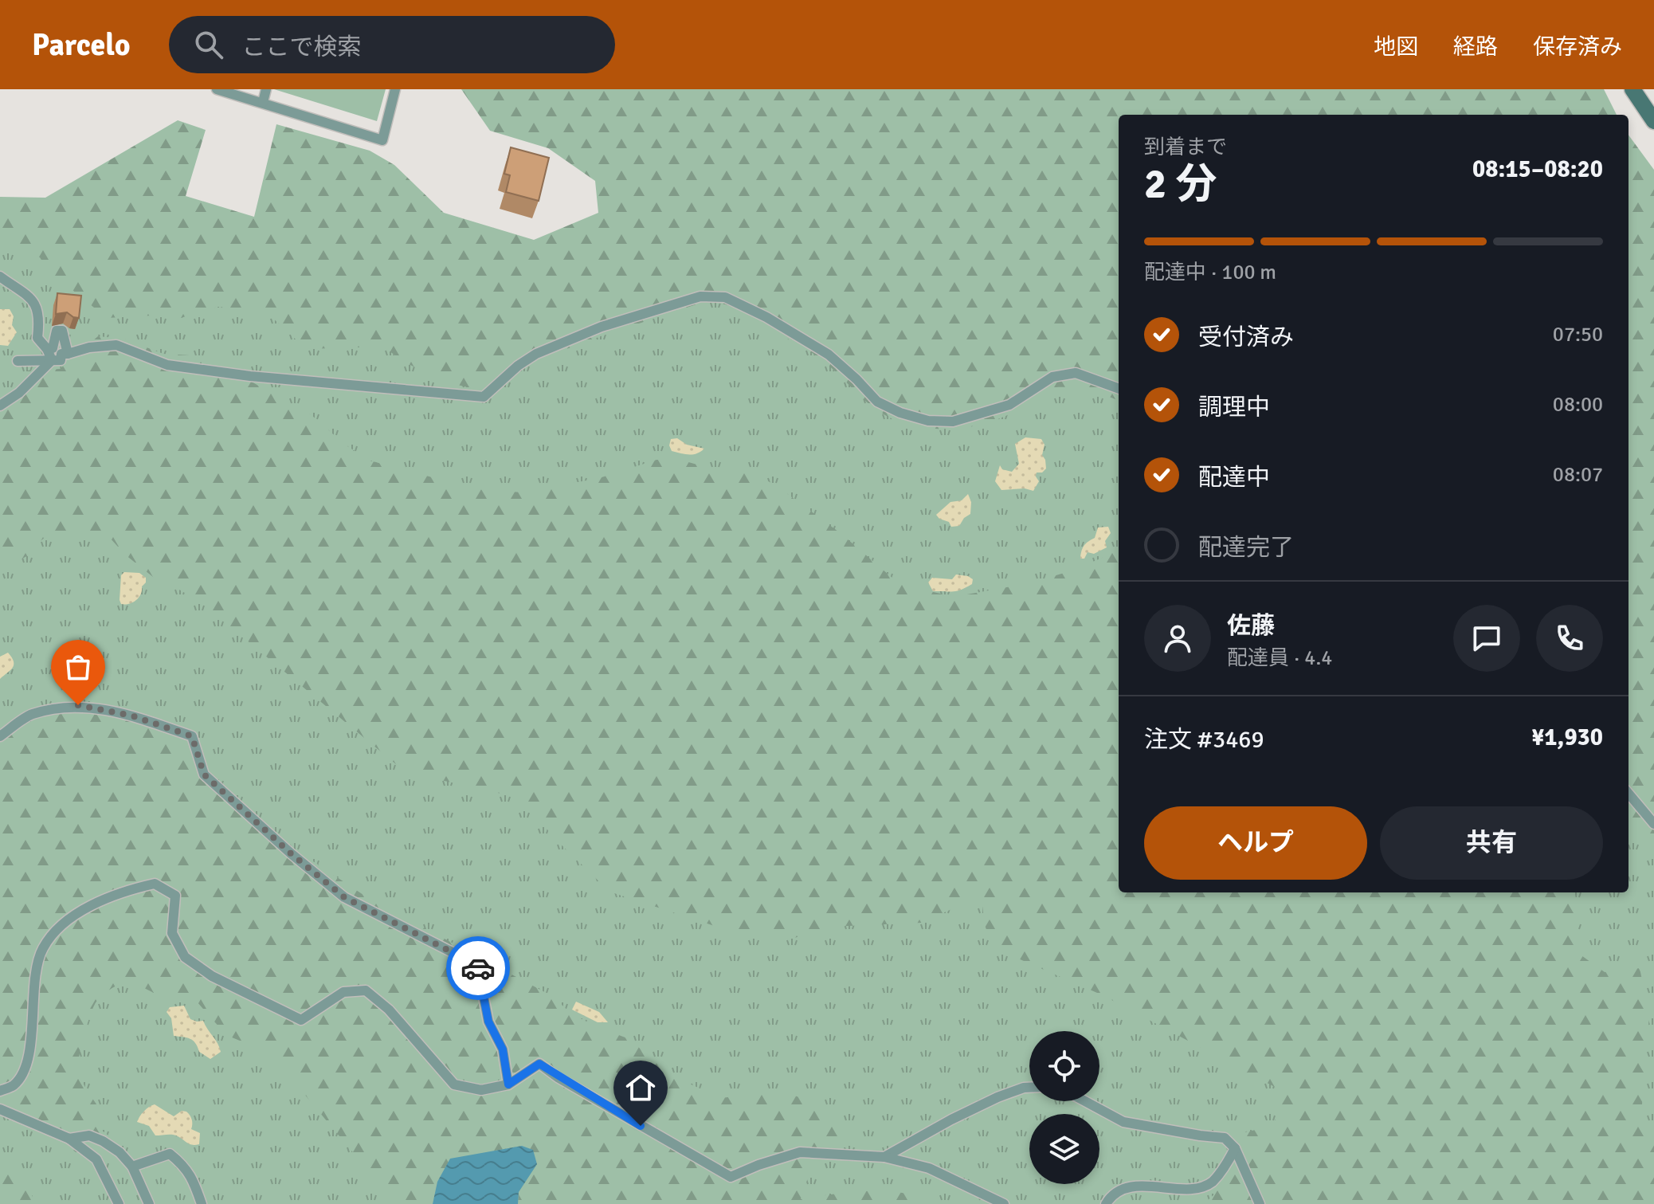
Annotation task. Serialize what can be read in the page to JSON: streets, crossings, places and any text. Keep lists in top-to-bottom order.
{
  "page": {
    "header": "Parcelo",
    "search": "ここで検索",
    "nav": ["地図", "経路", "保存済み"],
    "heading": ["2 分", "到着まで", "08:15–08:20"],
    "panel": [
      "佐藤",
      "配達員 · 4.4",
      "注文 #3469",
      "¥1,930"
    ],
    "bar": "配達中 · 100 m",
    "list": [
      ["受付済み", "07:50"],
      ["調理中", "08:00"],
      ["配達中", "08:07"],
      "配達完了"
    ],
    "buttons": ["ヘルプ", "共有"]
  }
}
